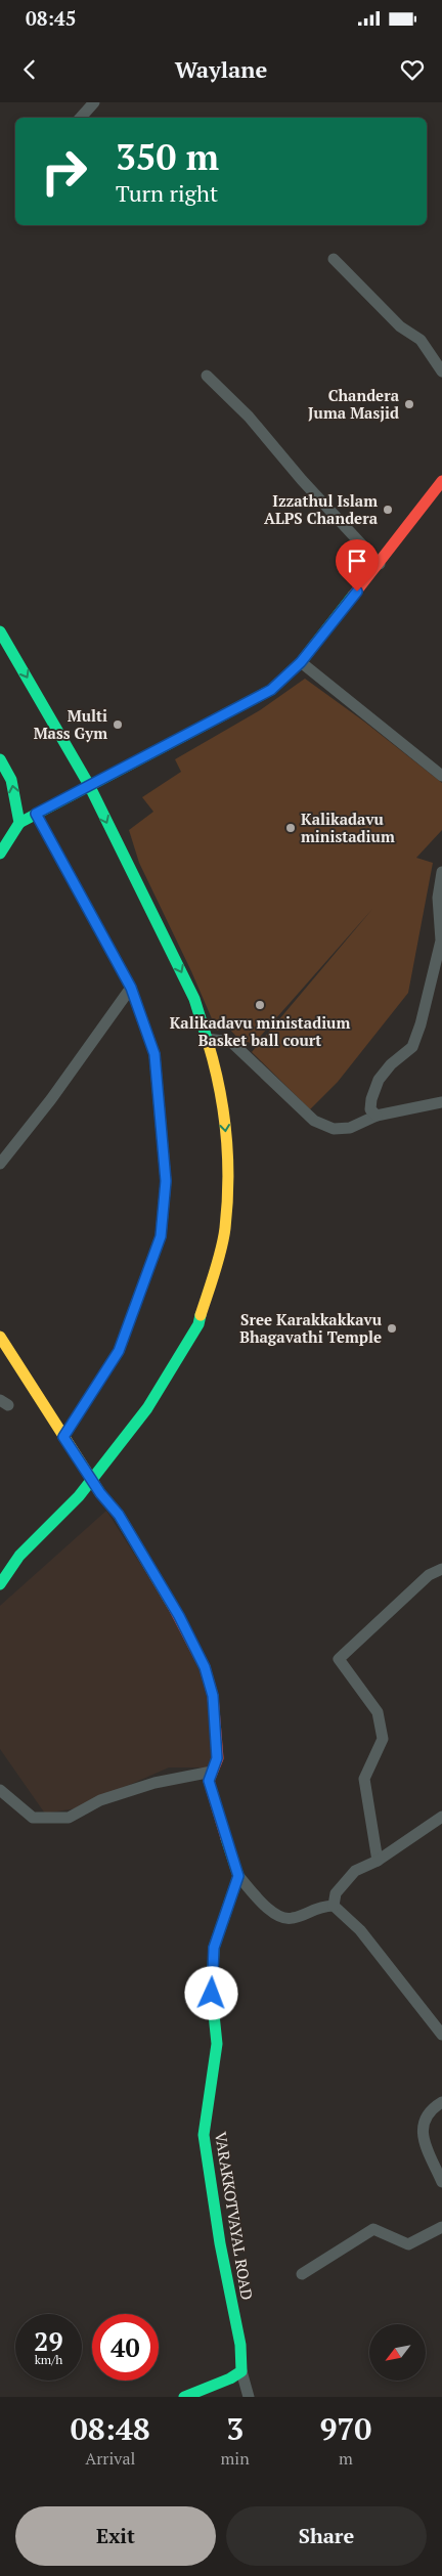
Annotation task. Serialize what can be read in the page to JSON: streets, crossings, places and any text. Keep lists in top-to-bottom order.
{
  "streets": {
    "main road": ["VARAKKOTVAYAL ROAD"]
  },
  "places": [
    "Chandera Juma Masjid",
    "Izzathul Islam ALPS Chandera",
    "Multi Mass Gym",
    "Kalikadavu ministadium",
    "Kalikadavu ministadium Basket ball court",
    "Sree Karakkakkavu Bhagavathi Temple"
  ],
  "north": "bottom left",
  "page": {
    "status": "08:45",
    "header": "Waylane",
    "turn": ["350 m", "Turn right"],
    "speed": "29 km/h",
    "limit": "40",
    "eta": [
      "08:48",
      "Arrival",
      "3",
      "min",
      "970",
      "m"
    ],
    "buttons": ["Exit", "Share"]
  }
}
